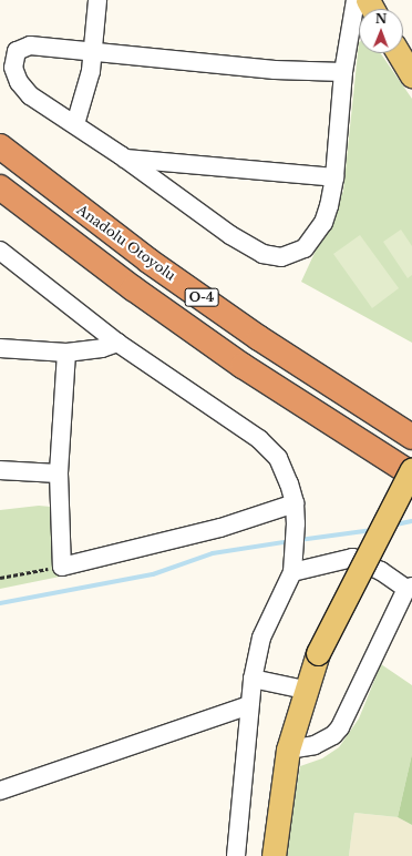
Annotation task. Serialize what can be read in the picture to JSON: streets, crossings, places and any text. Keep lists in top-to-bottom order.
{
  "streets": {
    "highway": ["Anadolu Otoyolu", "O-4"]
  },
  "north": "top"
}
